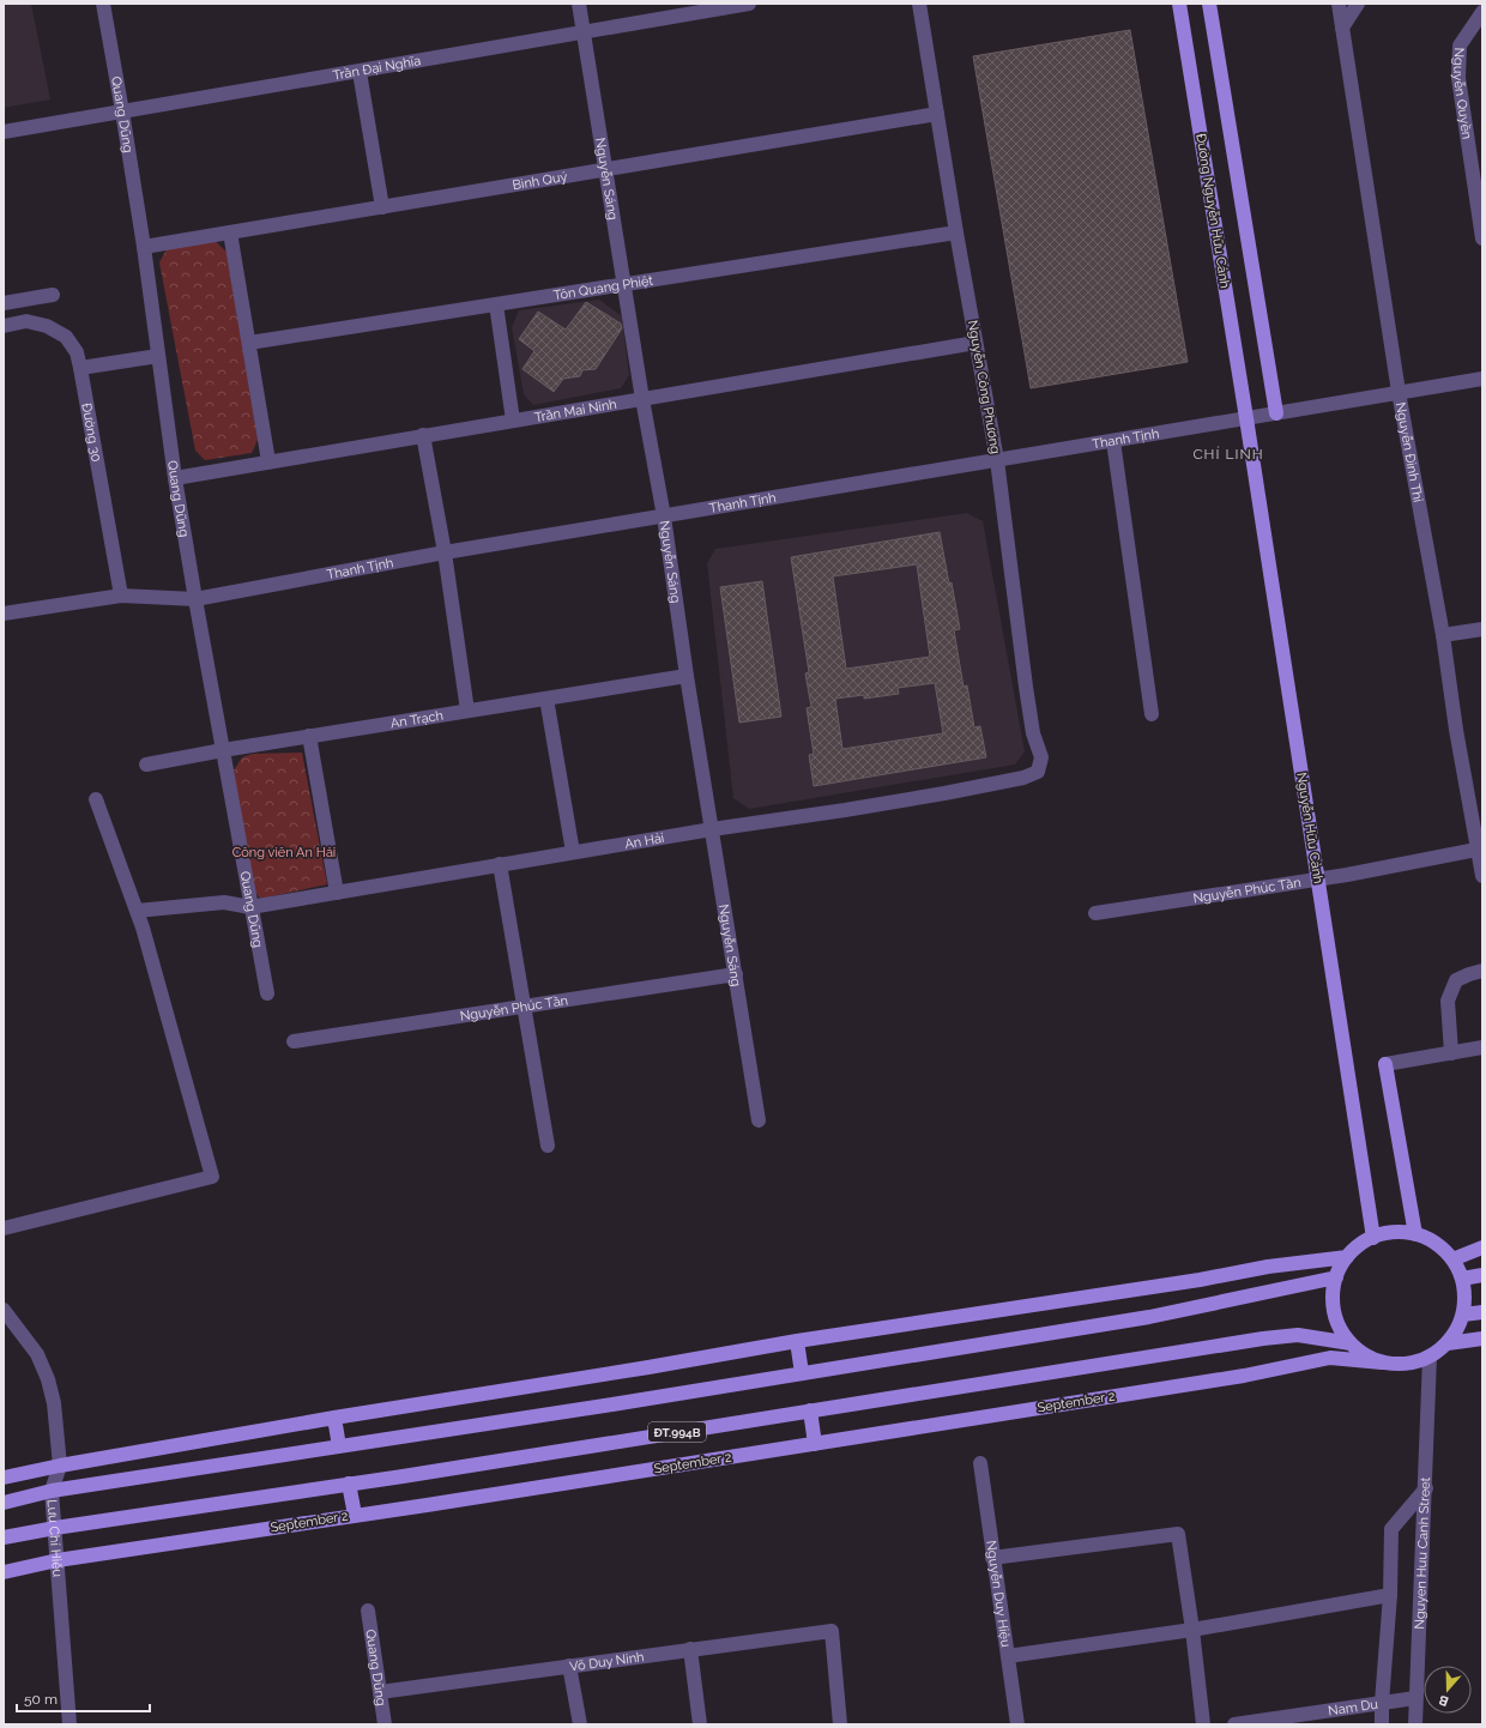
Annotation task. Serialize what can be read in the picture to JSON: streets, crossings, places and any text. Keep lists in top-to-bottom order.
{
  "streets": {
    "main road": [
      "Đường Nguyễn Hữu Cảnh",
      "Nguyễn Hữu Cảnh",
      "September 2",
      "ĐT.994B"
    ],
    "street": [
      "Trần Đại Nghĩa",
      "Nguyễn Quyền",
      "Quang Dũng",
      "Nguyễn Sáng",
      "Bình Quý",
      "Tôn Quang Phiệt",
      "Nguyễn Công Phương",
      "Trần Mai Ninh",
      "Đường 30",
      "Thanh Tịnh",
      "Nguyễn Đình Thi",
      "An Trạch",
      "An Hải",
      "Nguyễn Phúc Tần",
      "Lưu Chí Hiếu",
      "Nguyen Huu Canh Street",
      "Nguyễn Duy Hiệu",
      "Võ Duy Ninh",
      "Nam Du"
    ]
  },
  "crossings": [
    ["Trần Đại Nghĩa", "Quang Dũng"],
    ["Trần Đại Nghĩa", "Nguyễn Sáng"],
    ["Quang Dũng", "Bình Quý"],
    ["Quang Dũng", "Trần Mai Ninh"],
    ["Quang Dũng", "Thanh Tịnh"],
    ["Quang Dũng", "An Trạch"],
    ["Quang Dũng", "An Hải"],
    ["Quang Dũng", "Võ Duy Ninh"],
    ["Nguyễn Sáng", "Bình Quý"],
    ["Nguyễn Sáng", "Tôn Quang Phiệt"],
    ["Nguyễn Sáng", "Trần Mai Ninh"],
    ["Nguyễn Sáng", "Thanh Tịnh"],
    ["Nguyễn Sáng", "An Trạch"],
    ["Nguyễn Sáng", "An Hải"],
    ["Nguyễn Sáng", "Nguyễn Phúc Tần"],
    ["Bình Quý", "Nguyễn Công Phương"],
    ["Đường Nguyễn Hữu Cảnh", "Thanh Tịnh"],
    ["Đường Nguyễn Hữu Cảnh", "Nguyễn Hữu Cảnh"],
    ["Tôn Quang Phiệt", "Nguyễn Công Phương"],
    ["Nguyễn Công Phương", "Trần Mai Ninh"],
    ["Nguyễn Công Phương", "Thanh Tịnh"],
    ["Nguyễn Công Phương", "An Hải"],
    ["Đường 30", "Thanh Tịnh"],
    ["Thanh Tịnh", "Nguyễn Đình Thi"],
    ["Thanh Tịnh", "Nguyễn Hữu Cảnh"],
    ["Nguyễn Đình Thi", "Nguyễn Phúc Tần"],
    ["Nguyễn Hữu Cảnh", "Nguyễn Phúc Tần"],
    ["Nguyễn Hữu Cảnh", "September 2"],
    ["Nguyễn Hữu Cảnh", "ĐT.994B"],
    ["September 2", "ĐT.994B"],
    ["September 2", "Lưu Chí Hiếu"],
    ["ĐT.994B", "Lưu Chí Hiếu"],
    ["Nguyen Huu Canh Street", "Nam Du"]
  ],
  "districts": ["CHÍ LINH"],
  "parks": ["Công viên An Hải"],
  "scale_bar": "50 m",
  "north": "bottom"
}
